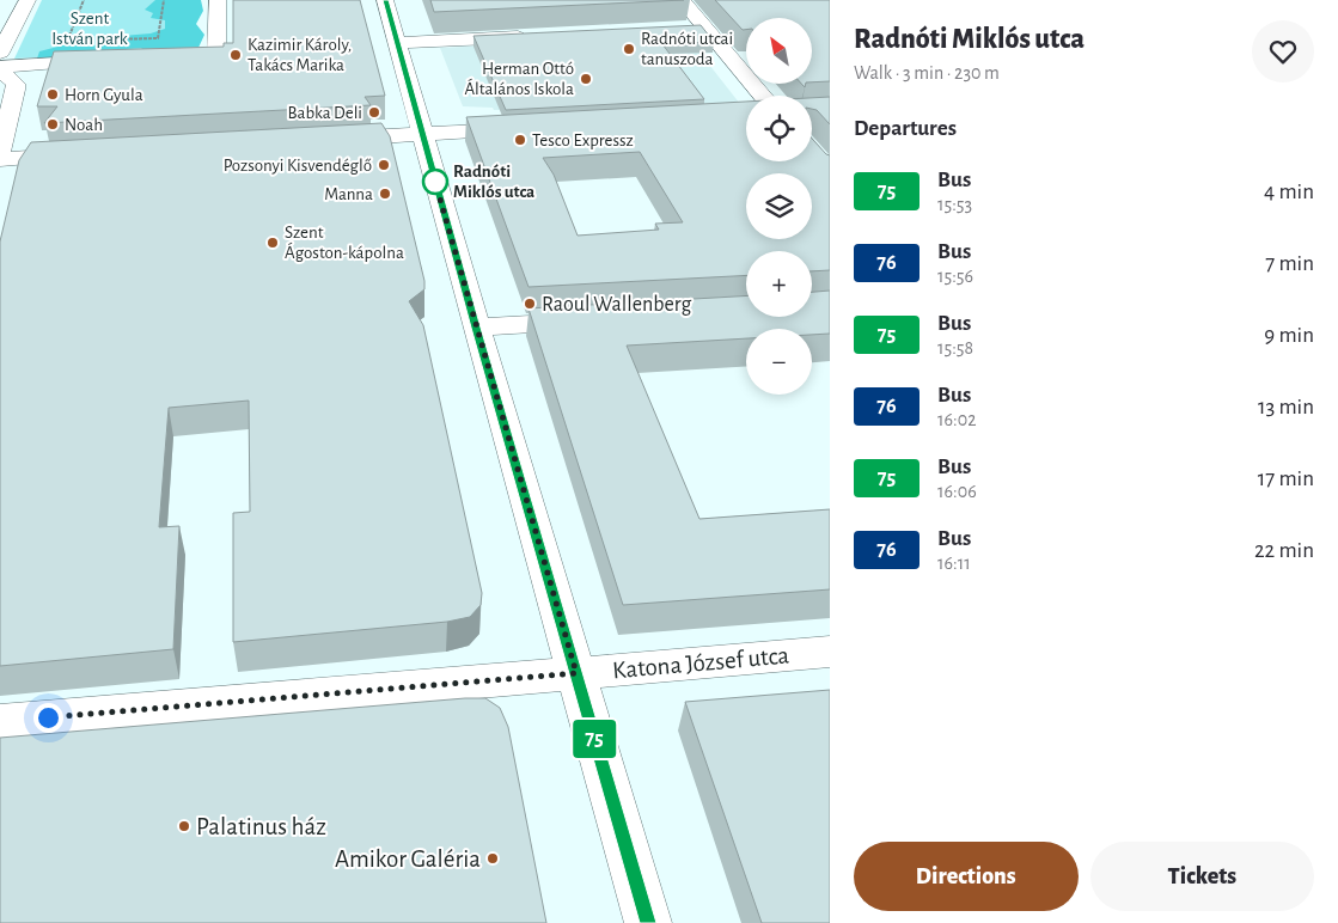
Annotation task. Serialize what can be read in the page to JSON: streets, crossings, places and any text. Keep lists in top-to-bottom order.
{
  "streets": {
    "street": ["Katona József utca"]
  },
  "parks": ["Szent István park"],
  "places": [
    "Radnóti utcai tanuszoda",
    "Kazimir Károly, Takács Marika",
    "Herman Ottó Általános Iskola",
    "Horn Gyula",
    "Babka Deli",
    "Noah",
    "Tesco Expressz",
    "Pozsonyi Kisvendéglő",
    "Radnóti Miklós utca",
    "Manna",
    "Szent Ágoston-kápolna",
    "Raoul Wallenberg",
    "Palatinus ház",
    "Amikor Galéria"
  ],
  "lines": ["bus line 75"],
  "north": "top left",
  "page": {
    "on_map": "75",
    "heading": [
      ["Radnóti Miklós utca", "Walk · 3 min · 230 m"],
      "Departures"
    ],
    "map_buttons": ["+", "−"],
    "list": [
      {
        "mark": "75",
        "name": "Bus",
        "note": "15:53",
        "value": "4 min"
      },
      {
        "mark": "76",
        "name": "Bus",
        "note": "15:56",
        "value": "7 min"
      },
      {
        "mark": "75",
        "name": "Bus",
        "note": "15:58",
        "value": "9 min"
      },
      {
        "mark": "76",
        "name": "Bus",
        "note": "16:02",
        "value": "13 min"
      },
      {
        "mark": "75",
        "name": "Bus",
        "note": "16:06",
        "value": "17 min"
      },
      {
        "mark": "76",
        "name": "Bus",
        "note": "16:11",
        "value": "22 min"
      }
    ],
    "buttons": ["Directions", "Tickets"]
  }
}
